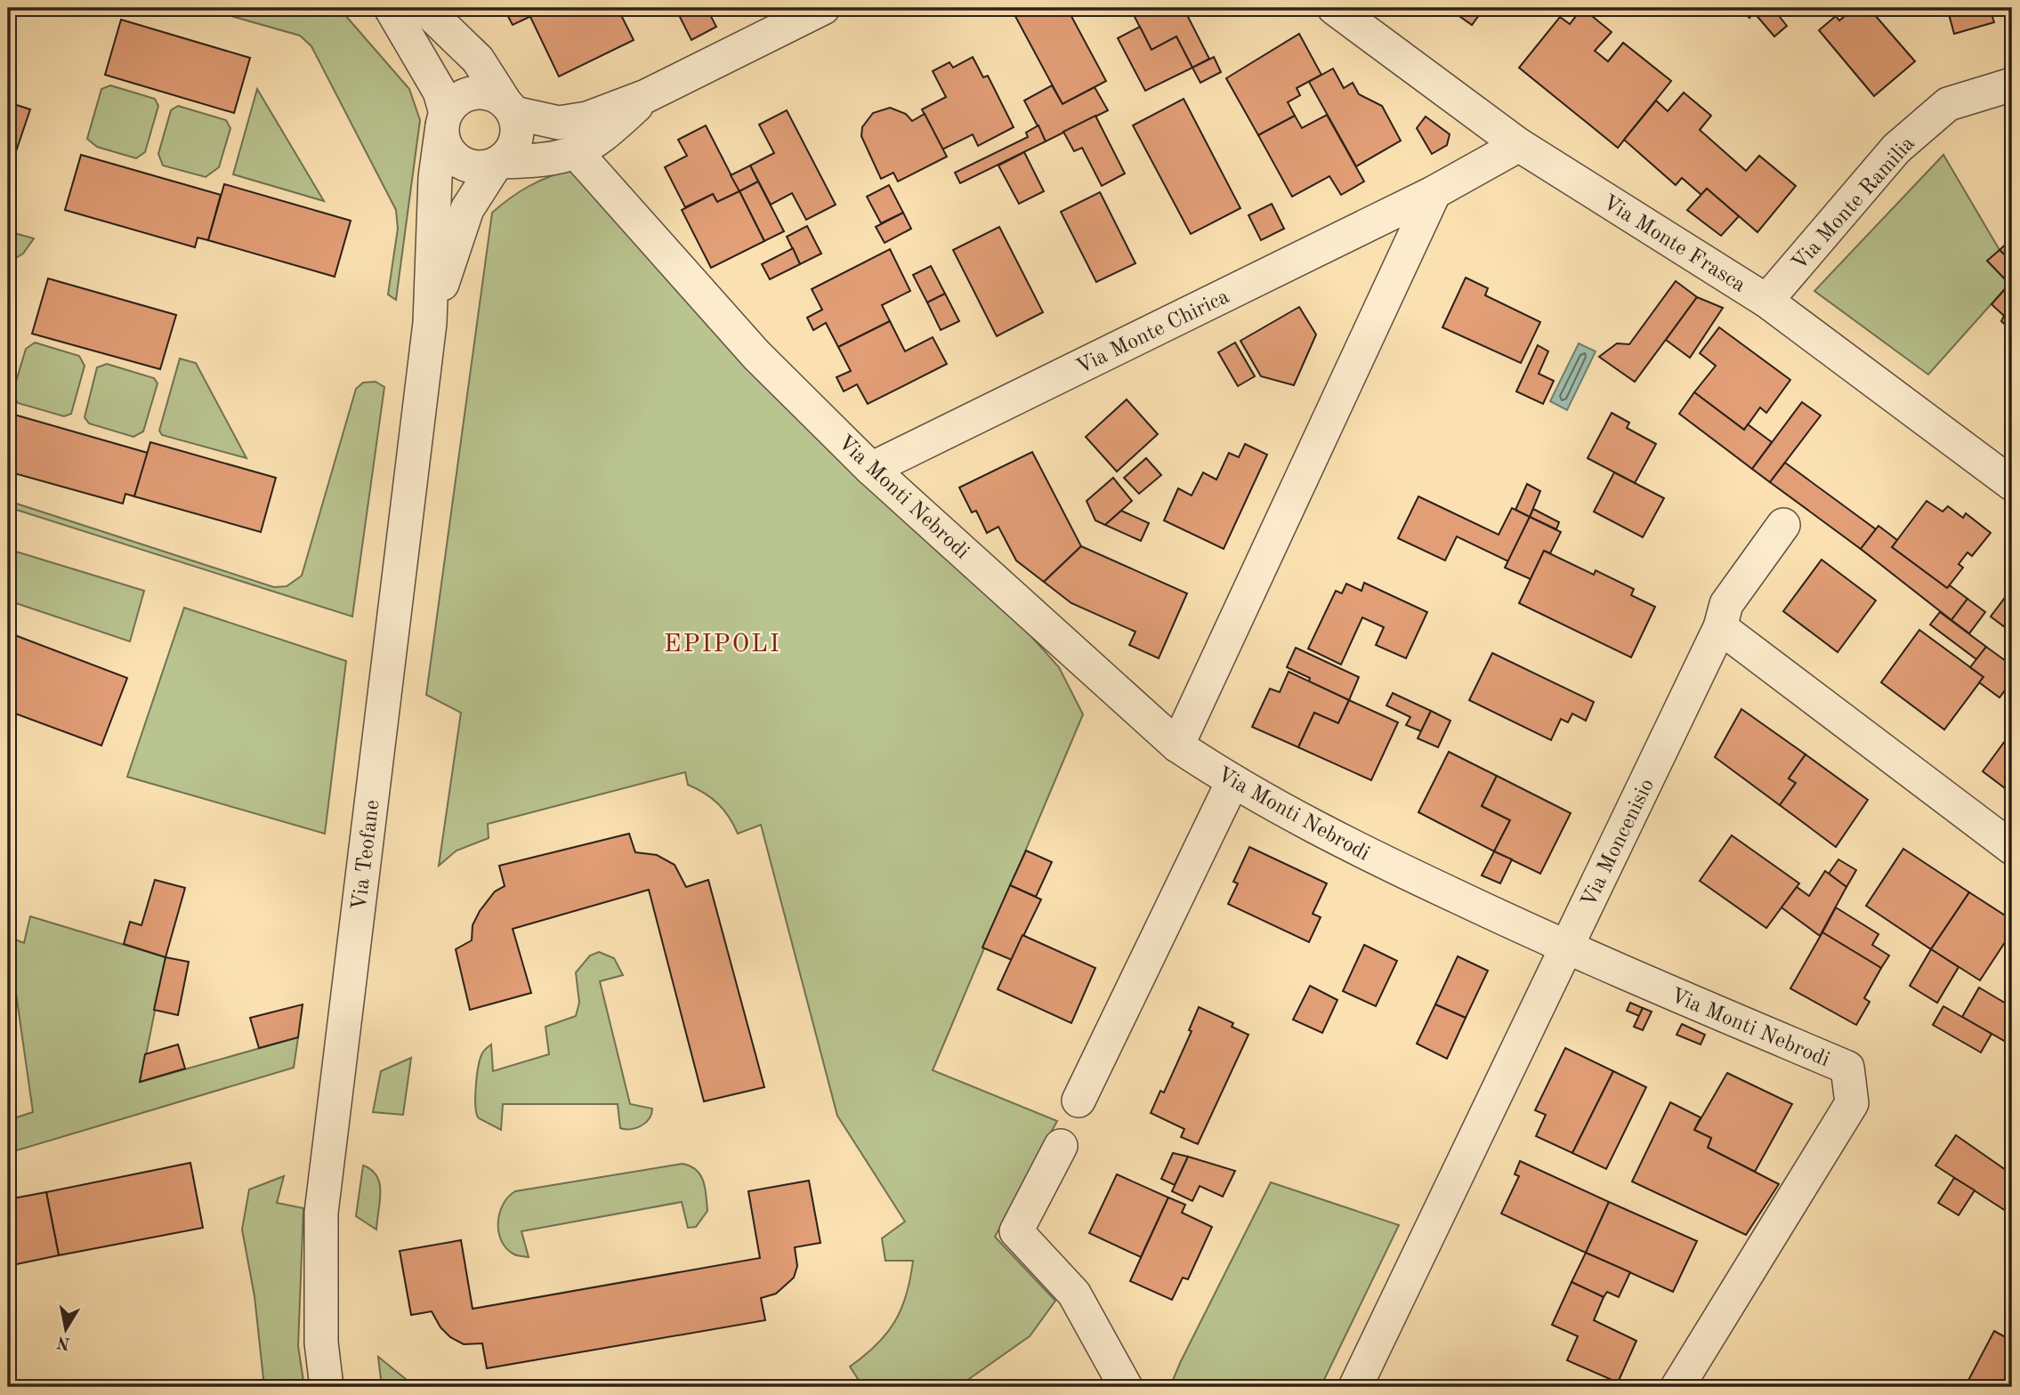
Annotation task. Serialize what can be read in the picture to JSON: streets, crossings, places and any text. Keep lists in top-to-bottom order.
{
  "streets": {
    "street": [
      "Via Monte Ramilia",
      "Via Monte Frasca",
      "Via Monte Chirica",
      "Via Monti Nebrodi",
      "Via Moncenisio",
      "Via Teofane"
    ]
  },
  "crossings": [
    ["Via Monte Ramilia", "Via Monte Frasca"],
    ["Via Monte Frasca", "Via Monte Chirica"],
    ["Via Monte Chirica", "Via Monti Nebrodi"],
    ["Via Monti Nebrodi", "Via Moncenisio"]
  ],
  "districts": ["EPIPOLI"],
  "north": "bottom"
}
